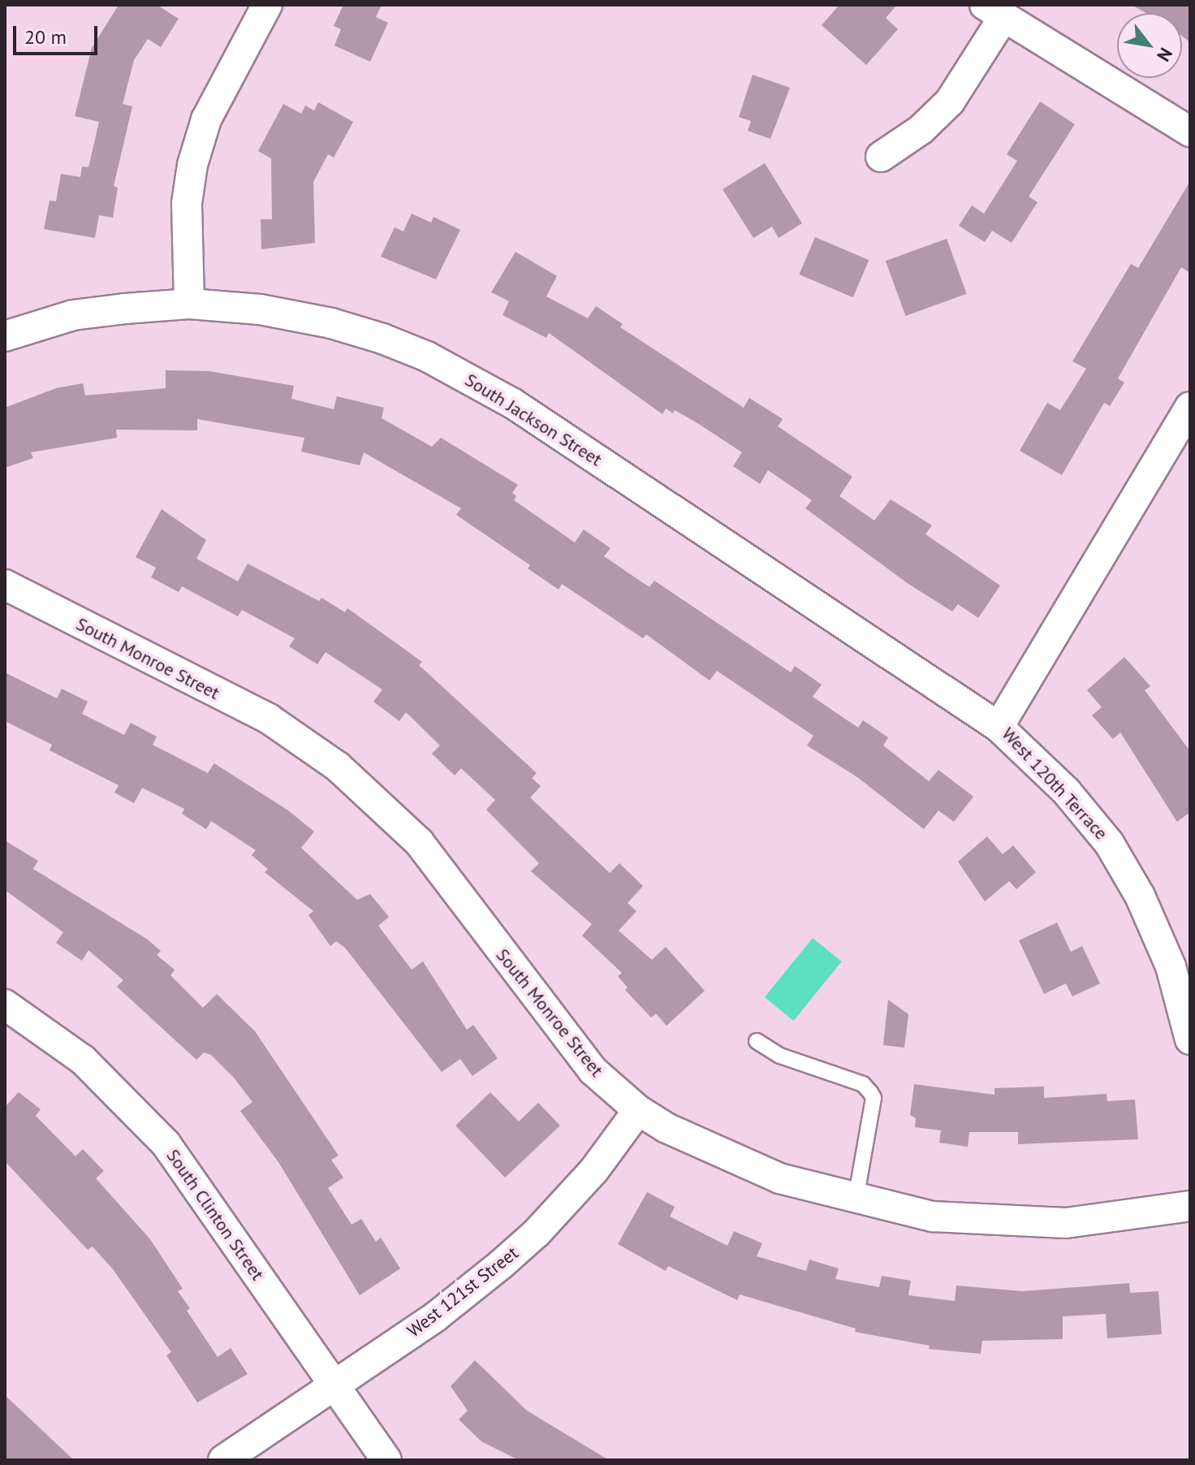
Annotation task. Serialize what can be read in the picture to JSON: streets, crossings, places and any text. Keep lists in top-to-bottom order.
{
  "streets": {
    "street": [
      "South Jackson Street",
      "South Monroe Street",
      "West 120th Terrace",
      "South Clinton Street",
      "West 121st Street"
    ]
  },
  "crossings": [
    ["South Jackson Street", "West 120th Terrace"],
    ["South Monroe Street", "West 121st Street"],
    ["South Clinton Street", "West 121st Street"]
  ],
  "scale_bar": "20 m",
  "north": "bottom right"
}
